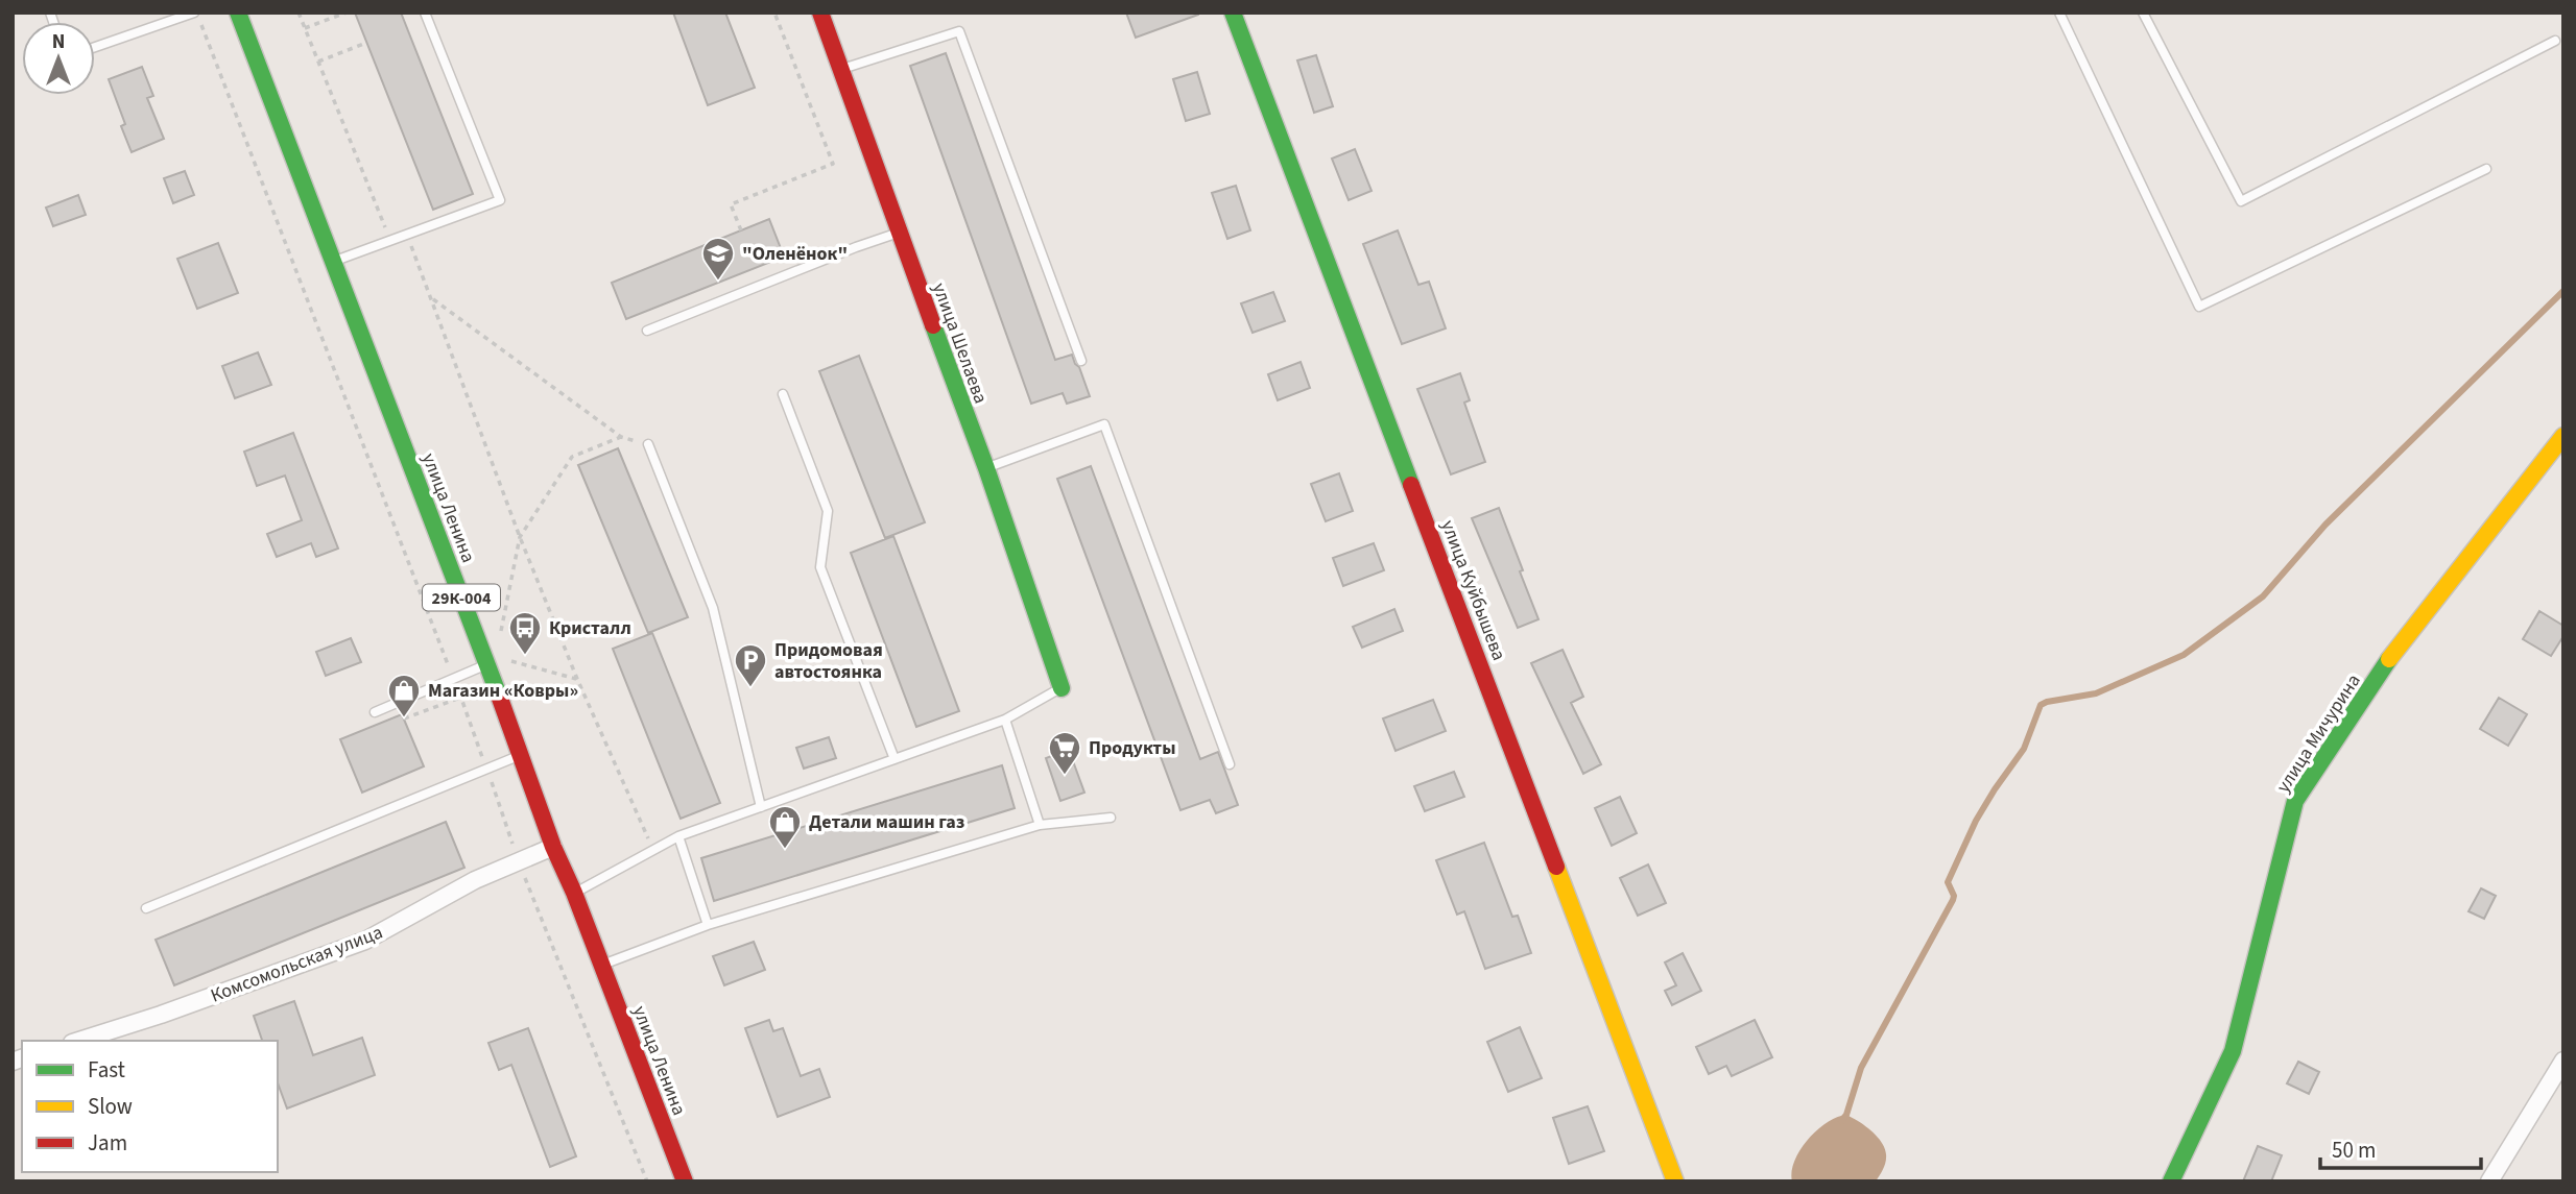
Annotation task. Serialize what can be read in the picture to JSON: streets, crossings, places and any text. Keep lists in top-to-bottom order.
{
  "streets": {
    "street": [
      "улица Шелаева",
      "улица Ленина",
      "улица Куйбышева",
      "29К-004",
      "улица Мичурина",
      "Комсомольская улица"
    ]
  },
  "crossings": [
    ["улица Ленина", "Комсомольская улица"]
  ],
  "places": {
    "school or university": ["\"Оленёнок\""],
    "bus stop": ["Кристалл"],
    "parking": ["Придомовая автостоянка"],
    "shop": ["Магазин «Ковры»", "Детали машин газ"],
    "supermarket": ["Продукты"]
  },
  "legend": ["Fast", "Slow", "Jam"],
  "scale_bar": "50 m",
  "north": "top"
}
